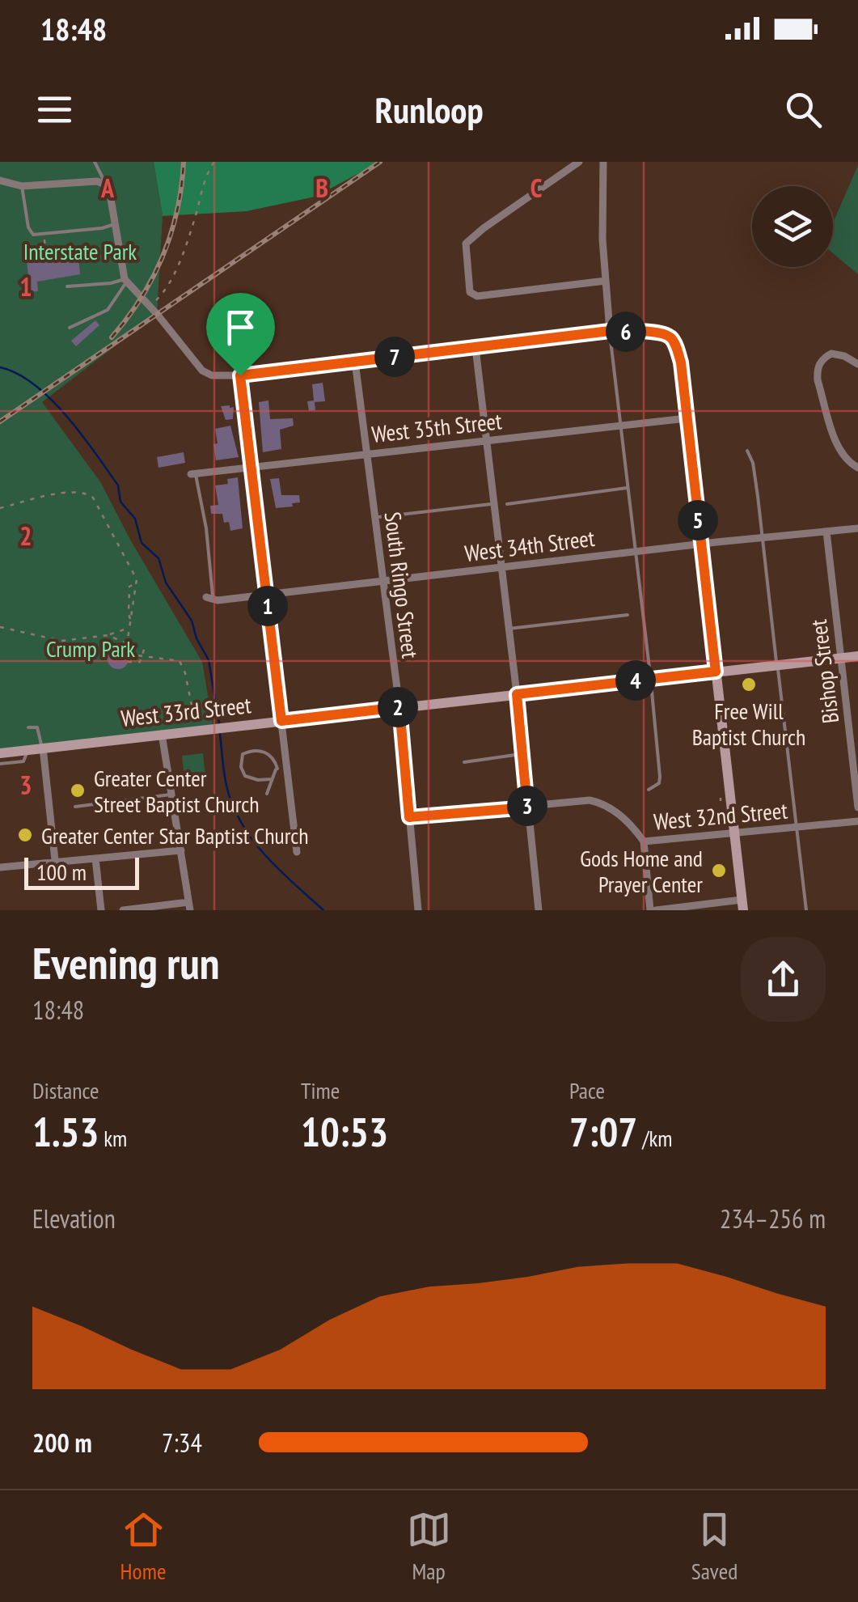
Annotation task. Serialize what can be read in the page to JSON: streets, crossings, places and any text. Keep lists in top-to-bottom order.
{
  "streets": {
    "street": [
      "West 35th Street",
      "West 34th Street",
      "South Ringo Street",
      "Bishop Street",
      "West 33rd Street",
      "West 32nd Street"
    ]
  },
  "crossings": [
    ["West 35th Street", "South Ringo Street"],
    ["West 34th Street", "South Ringo Street"],
    ["West 34th Street", "Bishop Street"],
    ["South Ringo Street", "West 33rd Street"],
    ["South Ringo Street", "West 32nd Street"],
    ["Bishop Street", "West 33rd Street"]
  ],
  "parks": ["Interstate Park", "Crump Park"],
  "places": [
    "Free Will Baptist Church",
    "Greater Center Street Baptist Church",
    "Greater Center Star Baptist Church",
    "Gods Home and Prayer Center"
  ],
  "scale_bar": "100 m",
  "page": {
    "status": "18:48",
    "header": "Runloop",
    "pins": [
      "6",
      "7",
      "5",
      "1",
      "4",
      "2",
      "3"
    ],
    "scale": "100 m",
    "heading": ["Evening run", "18:48"],
    "stats": [
      ["Distance", "1.53 km"],
      ["Time", "10:53"],
      ["Pace", "7:07 /km"]
    ],
    "chart": ["Elevation", "234–256 m"],
    "list": [
      {
        "name": "200 m",
        "note": "7:34"
      }
    ],
    "tabs": ["Home", "Map", "Saved"]
  },
  "grid": {
    "columns": ["A", "B", "C"],
    "rows": ["1", "2", "3"]
  }
}
